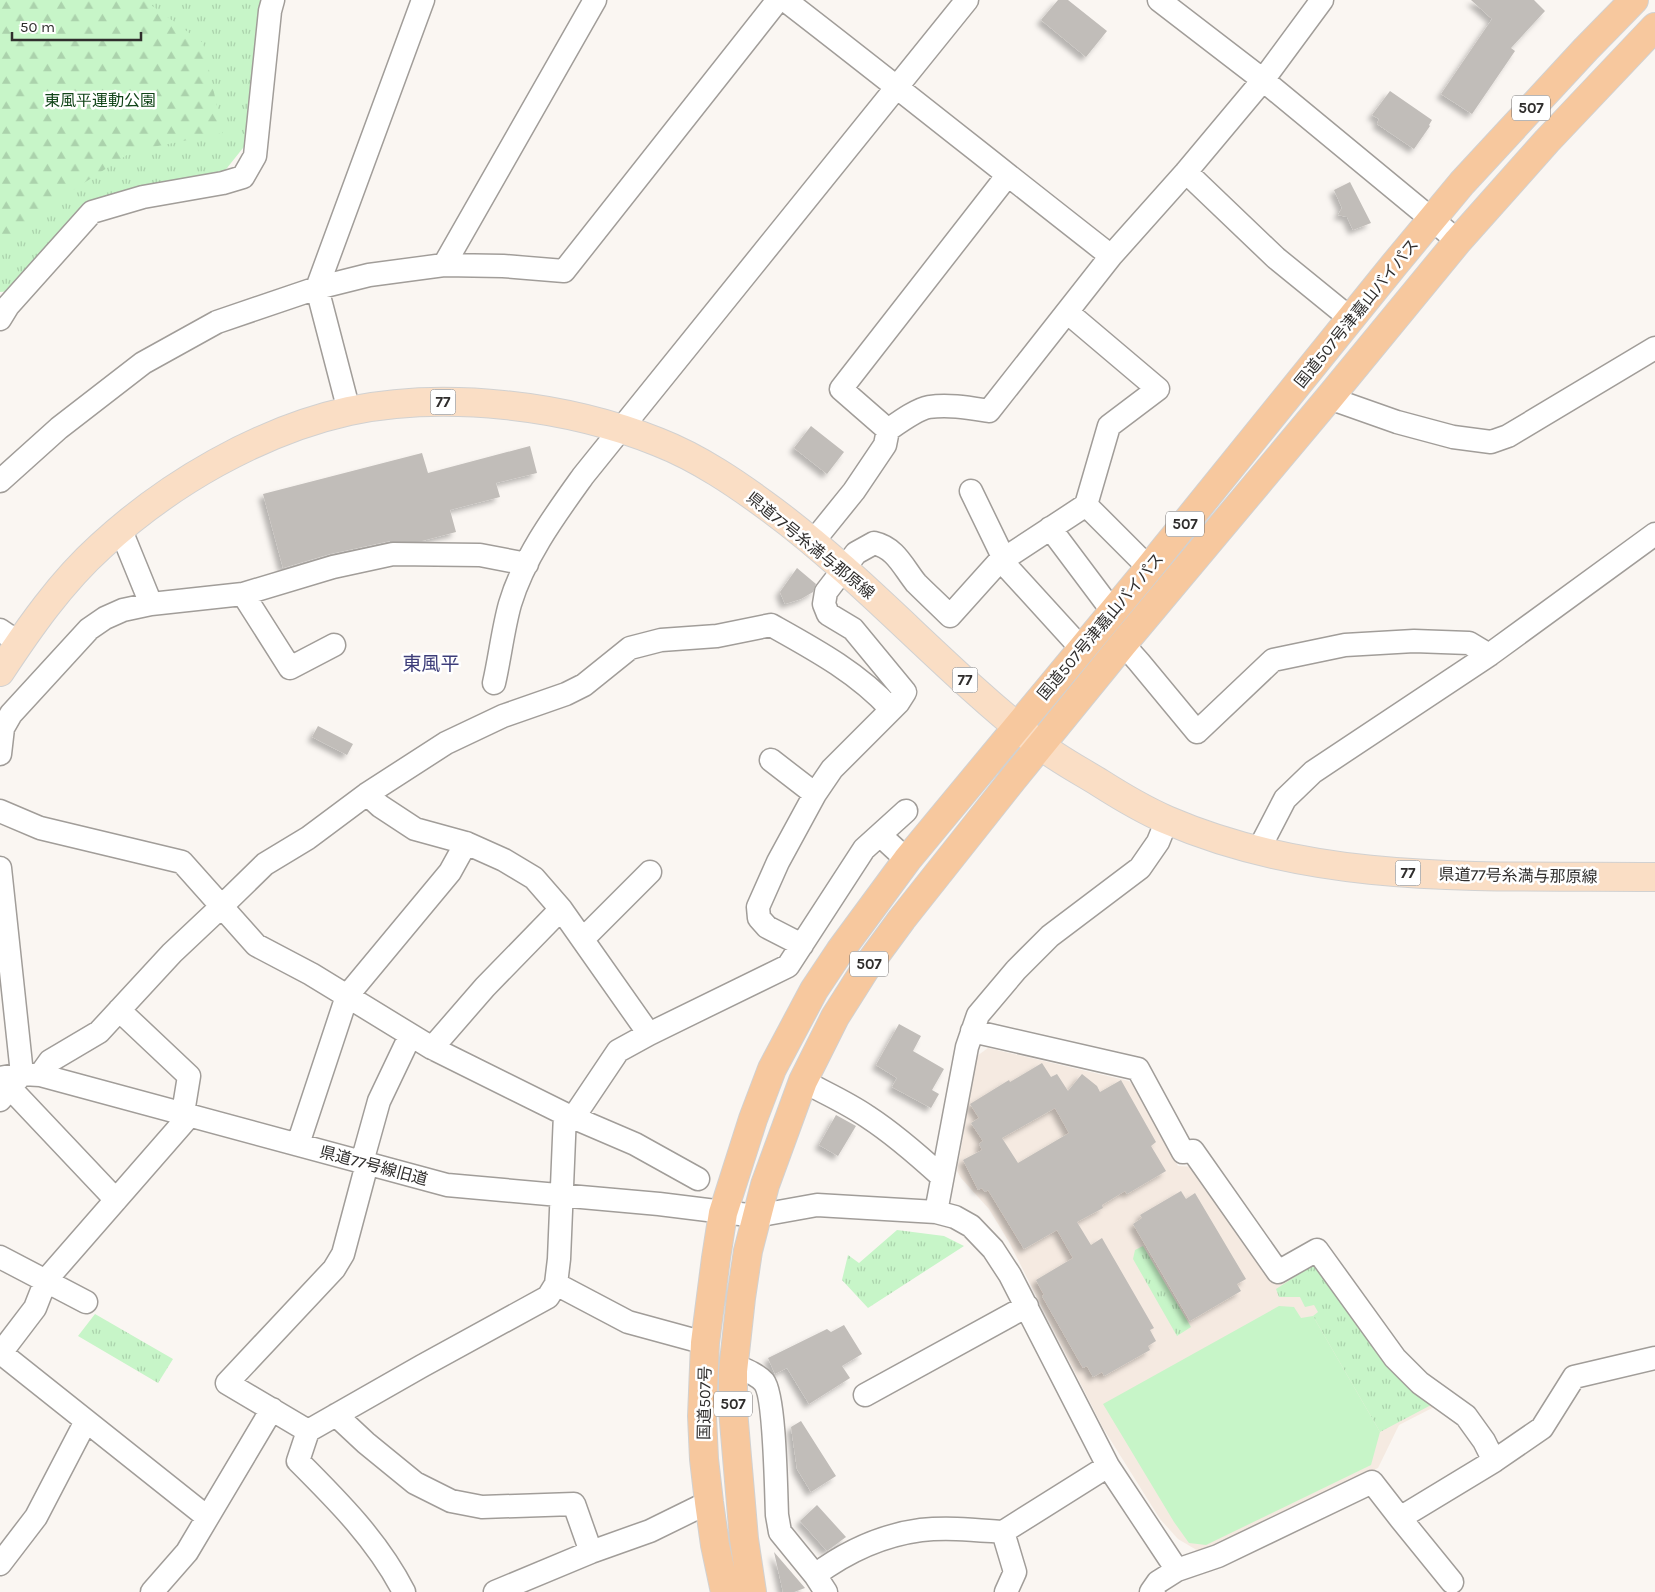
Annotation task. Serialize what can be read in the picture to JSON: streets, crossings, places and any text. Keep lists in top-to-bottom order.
{
  "streets": {
    "highway": ["507", "国道507号津嘉山バイパス", "国道507号"],
    "main road": ["77", "県道77号糸満与那原線"],
    "street": ["県道77号線旧道"]
  },
  "crossings": [
    ["国道507号津嘉山バイパス", "県道77号糸満与那原線"],
    ["国道507号津嘉山バイパス", "県道77号線旧道"],
    ["国道507号津嘉山バイパス", "国道507号"],
    ["県道77号線旧道", "国道507号"]
  ],
  "districts": ["東風平"],
  "parks": ["東風平運動公園"],
  "scale_bar": "50 m"
}
